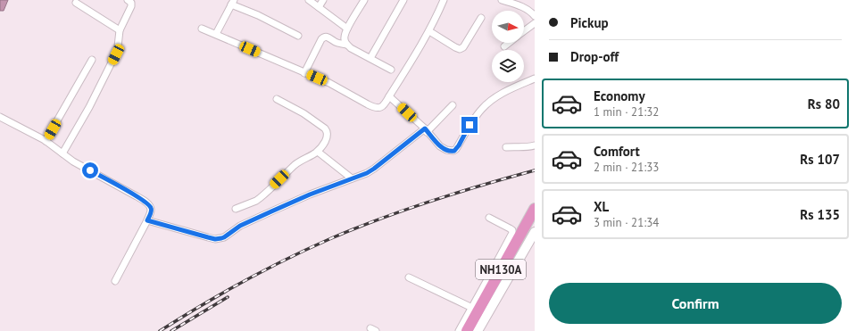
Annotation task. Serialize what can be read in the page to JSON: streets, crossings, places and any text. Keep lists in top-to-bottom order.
{
  "streets": {
    "highway": ["NH130A"]
  },
  "north": "right",
  "page": {
    "banner": ["Pickup", "Drop-off"],
    "list": [
      {
        "name": "Economy",
        "note": "1 min · 21:32",
        "value": "Rs 80"
      },
      {
        "name": "Comfort",
        "note": "2 min · 21:33",
        "value": "Rs 107"
      },
      {
        "name": "XL",
        "note": "3 min · 21:34",
        "value": "Rs 135"
      }
    ],
    "buttons": "Confirm"
  }
}
